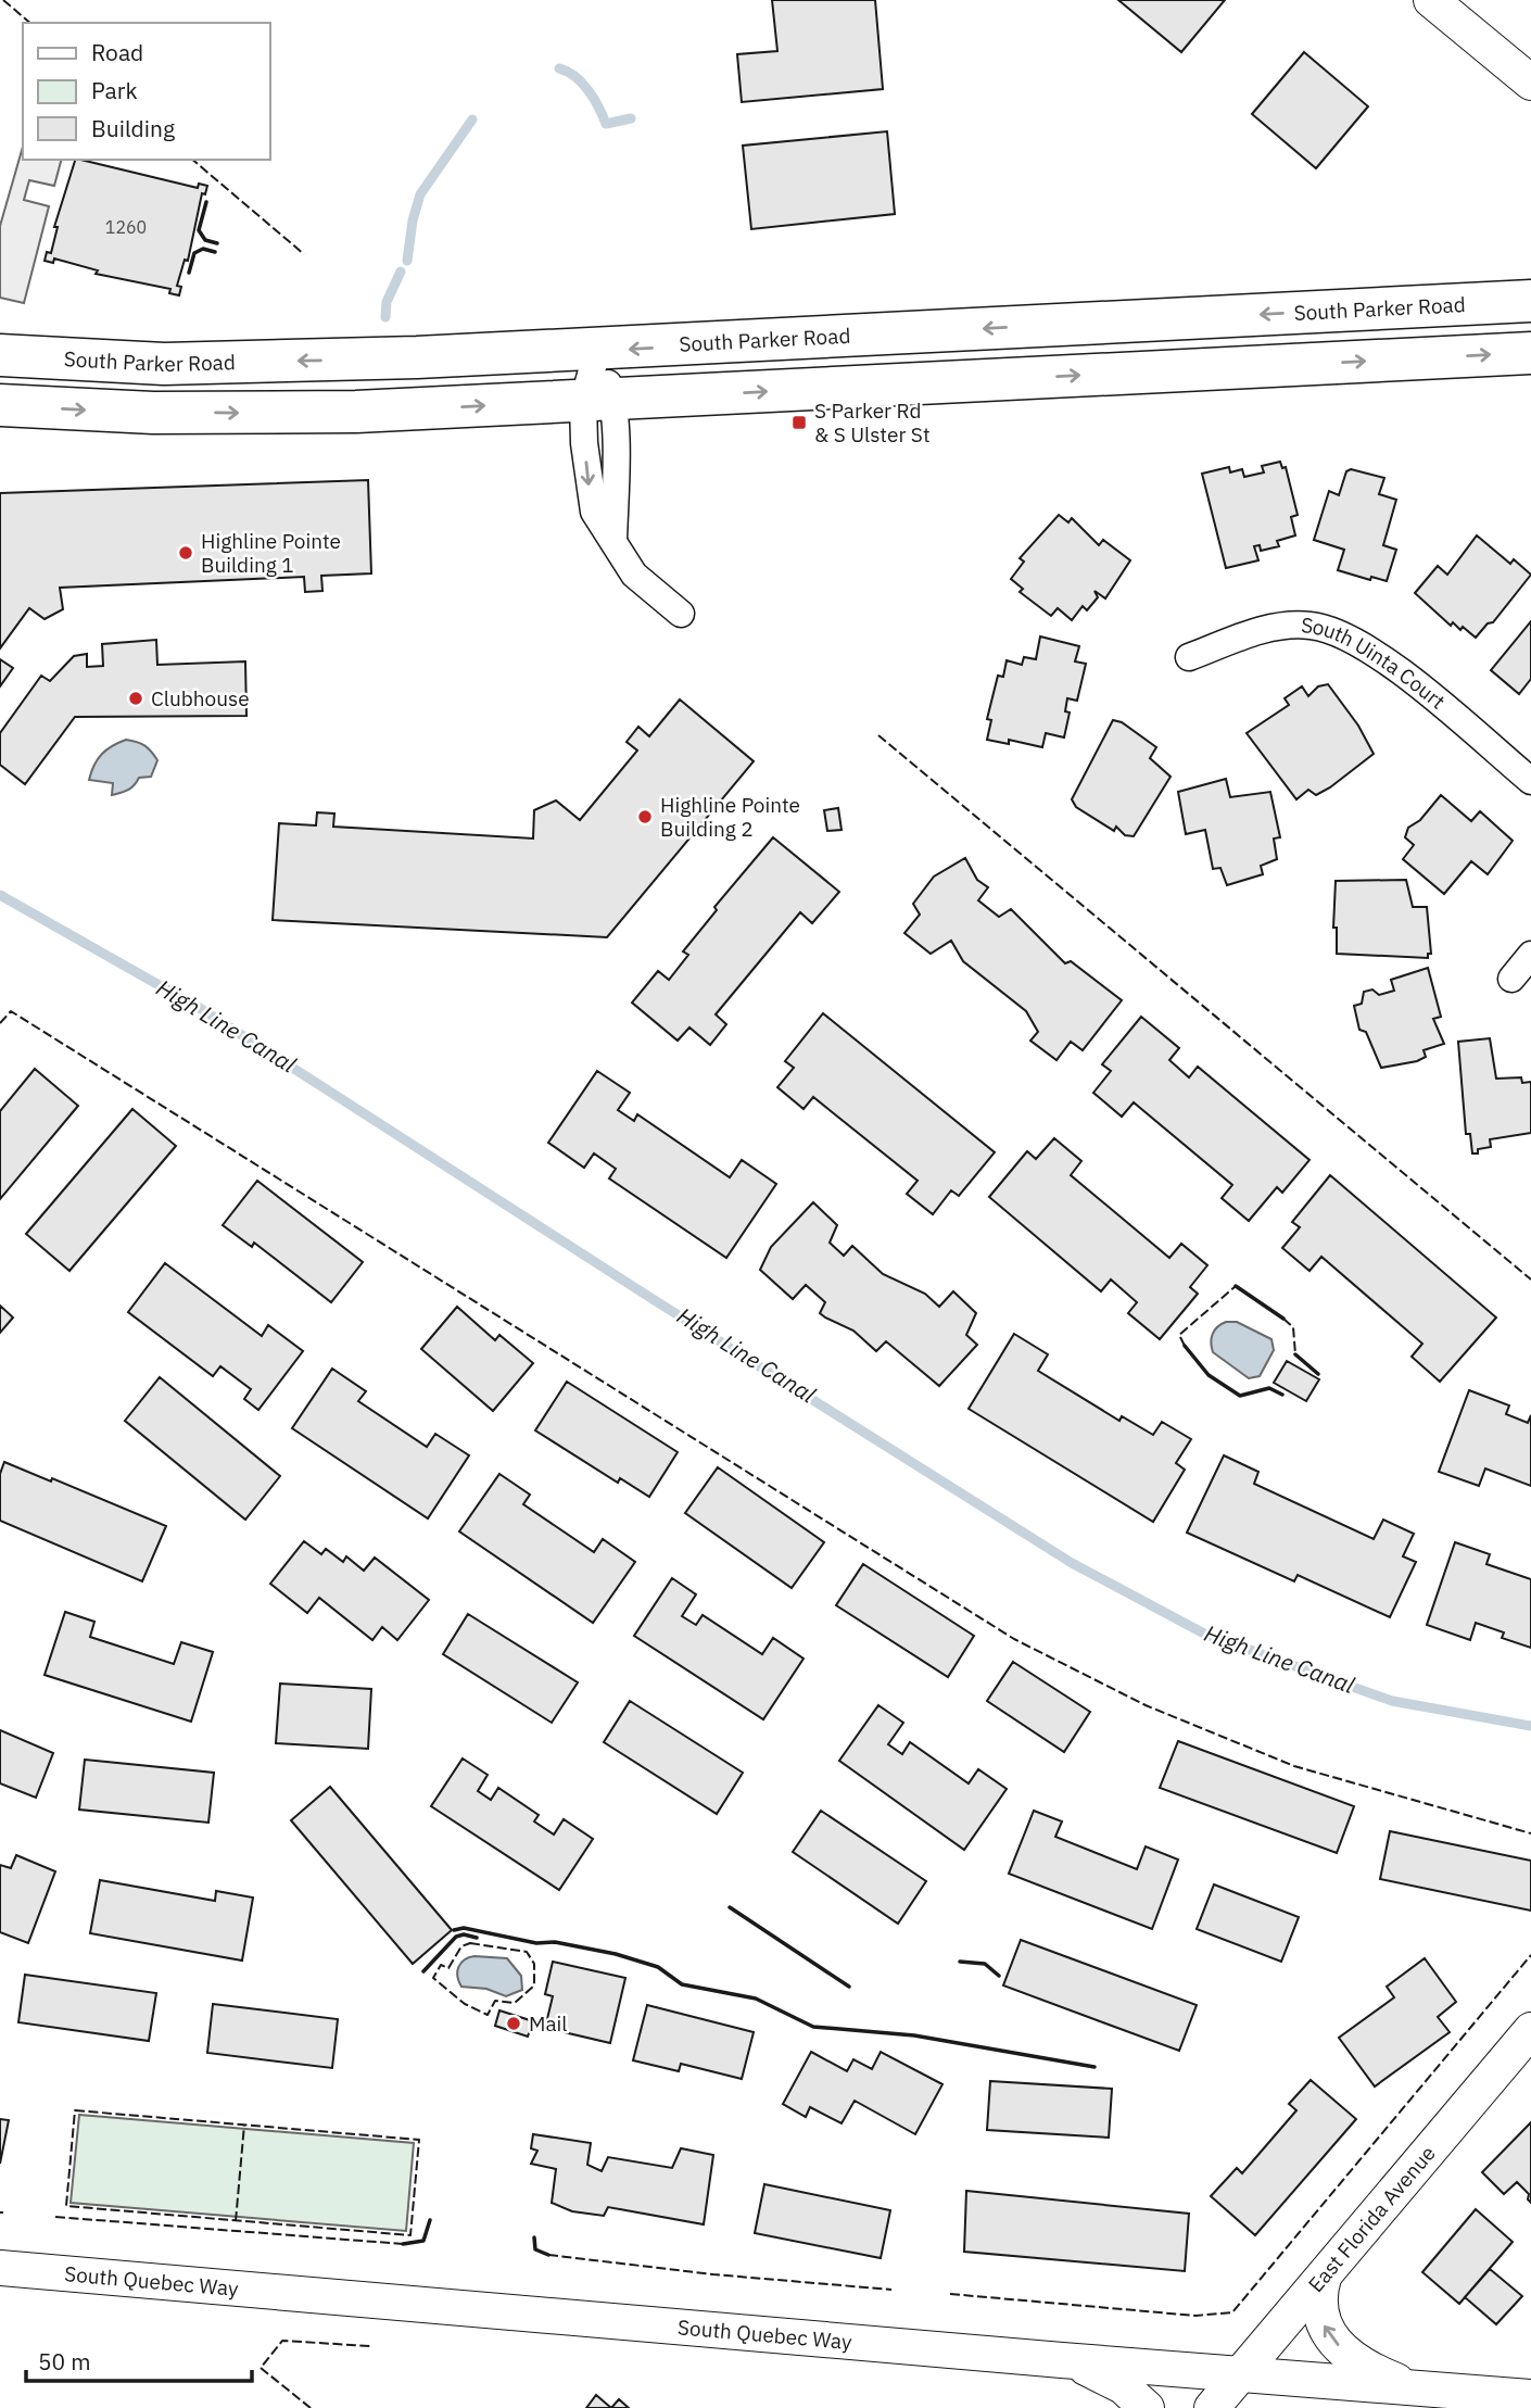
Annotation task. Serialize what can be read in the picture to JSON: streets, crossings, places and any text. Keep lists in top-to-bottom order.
{
  "streets": {
    "main road": ["South Parker Road"],
    "street": ["South Uinta Court", "East Florida Avenue", "South Quebec Way"]
  },
  "crossings": [
    ["East Florida Avenue", "South Quebec Way"]
  ],
  "water": ["High Line Canal"],
  "places": {
    "transit": ["S Parker Rd & S Ulster St"],
    "other": [
      "Highline Pointe Building 1",
      "Clubhouse",
      "Highline Pointe Building 2",
      "Mail"
    ]
  },
  "house_numbers": ["1260"],
  "legend": ["Road", "Park", "Building"],
  "scale_bar": "50 m"
}
